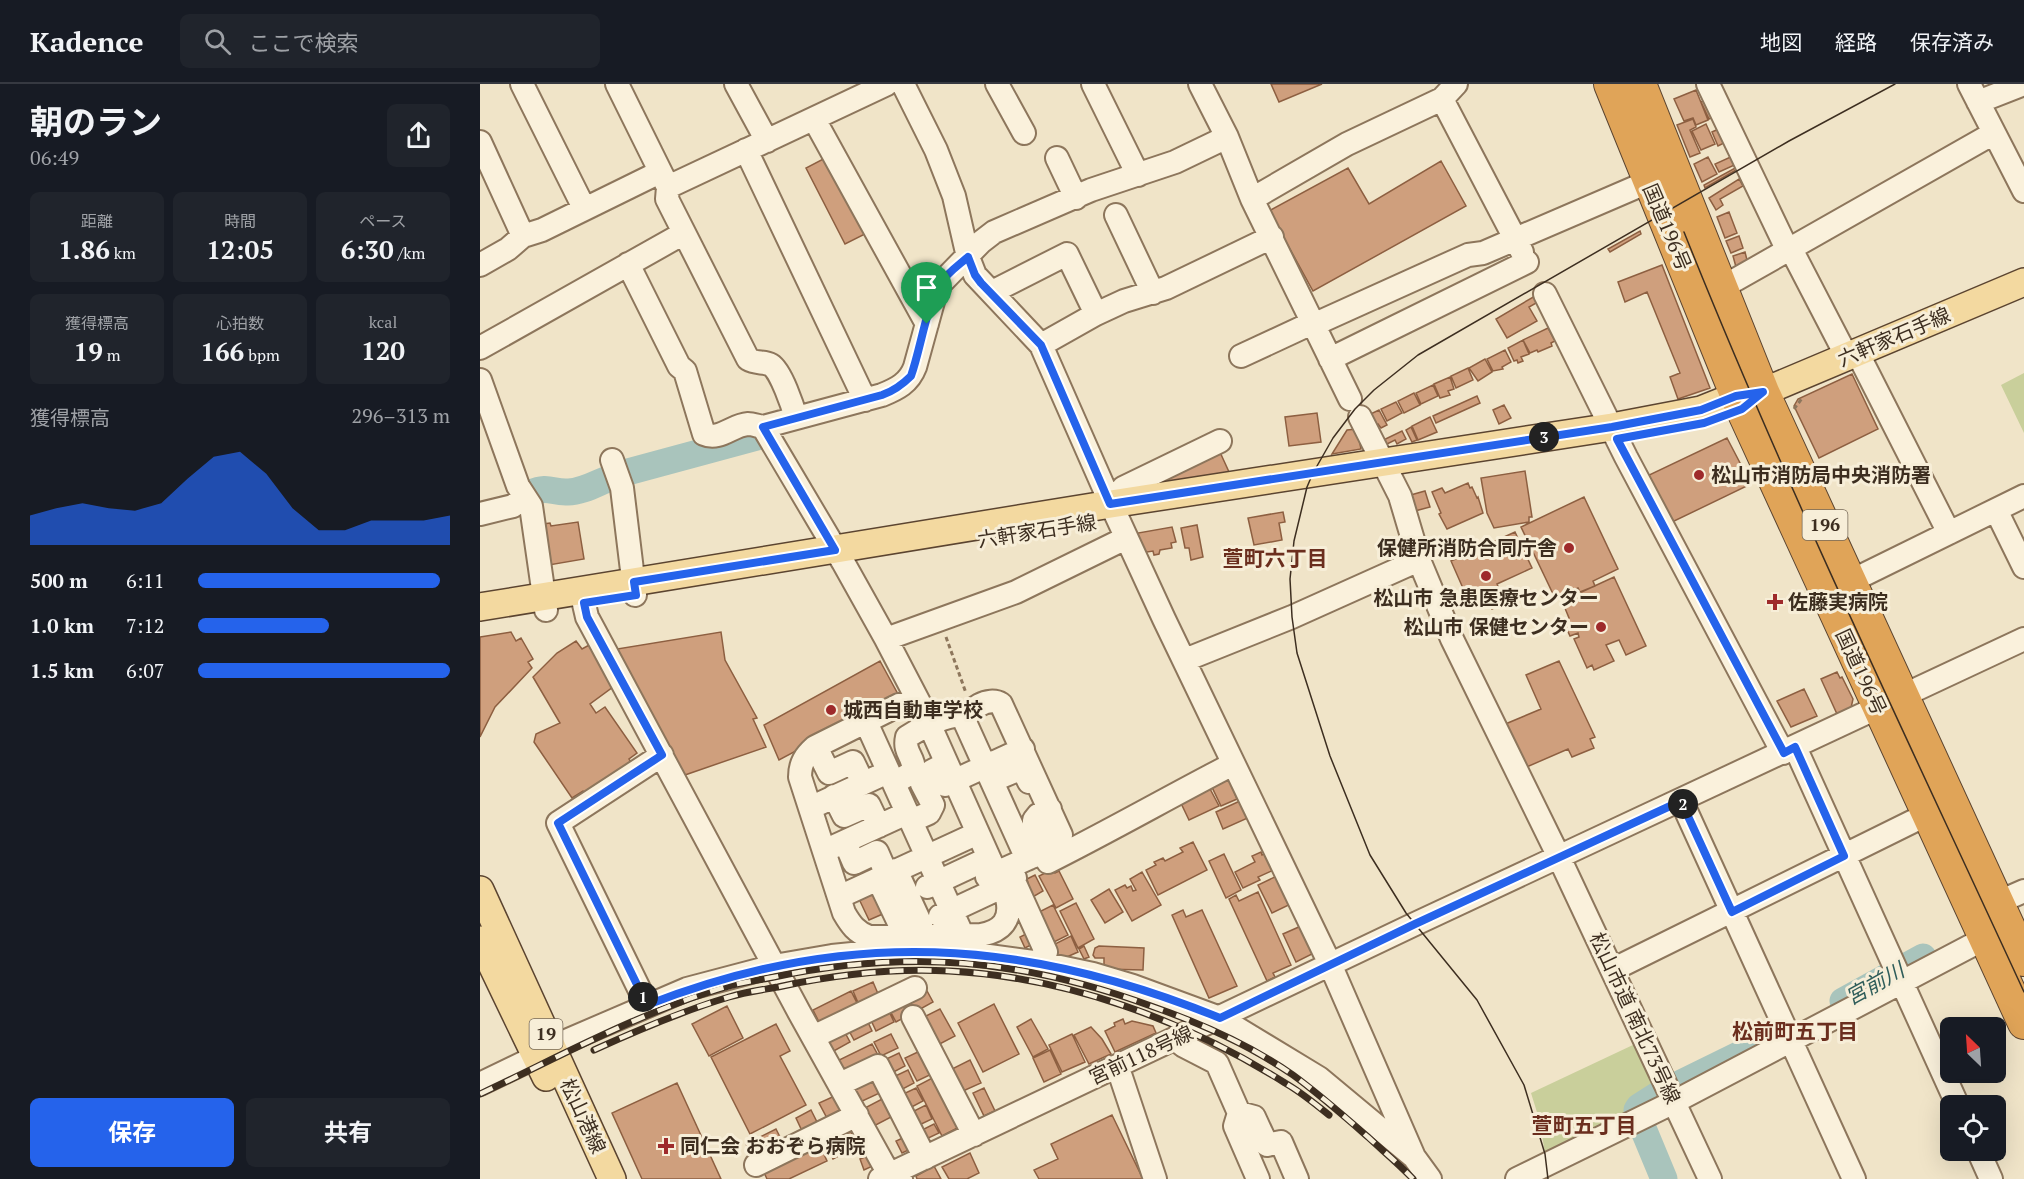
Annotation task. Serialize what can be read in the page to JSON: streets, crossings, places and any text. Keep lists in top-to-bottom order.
{
  "streets": {
    "highway": ["国道196号", "196"],
    "main road": ["六軒家石手線", "19", "松山港線"],
    "street": ["松山市道 南北73号線", "宮前118号線"]
  },
  "crossings": [
    ["国道196号", "六軒家石手線"],
    ["国道196号", "宮前118号線"],
    ["六軒家石手線", "松山市道 南北73号線"],
    ["松山市道 南北73号線", "宮前118号線"]
  ],
  "districts": ["萱町六丁目", "松前町五丁目", "萱町五丁目"],
  "water": ["宮前川"],
  "places": {
    "other": [
      "松山市消防局中央消防署",
      "保健所消防合同庁舎",
      "松山市 急患医療センター",
      "松山市 保健センター",
      "城西自動車学校"
    ],
    "health": ["佐藤実病院", "同仁会 おおぞら病院"]
  },
  "north": "top left",
  "page": {
    "header": "Kadence",
    "search": "ここで検索",
    "nav": ["地図", "経路", "保存済み"],
    "heading": ["朝のラン", "06:49"],
    "stats": [
      ["距離", "1.86 km"],
      ["時間", "12:05"],
      ["ペース", "6:30 /km"],
      ["獲得標高", "19 m"],
      ["心拍数", "166 bpm"],
      ["kcal", "120"]
    ],
    "chart": ["獲得標高", "296–313 m"],
    "pins": ["3", "2", "1"],
    "list": [
      {
        "name": "500 m",
        "note": "6:11"
      },
      {
        "name": "1.0 km",
        "note": "7:12"
      },
      {
        "name": "1.5 km",
        "note": "6:07"
      }
    ],
    "buttons": ["保存", "共有"]
  }
}
